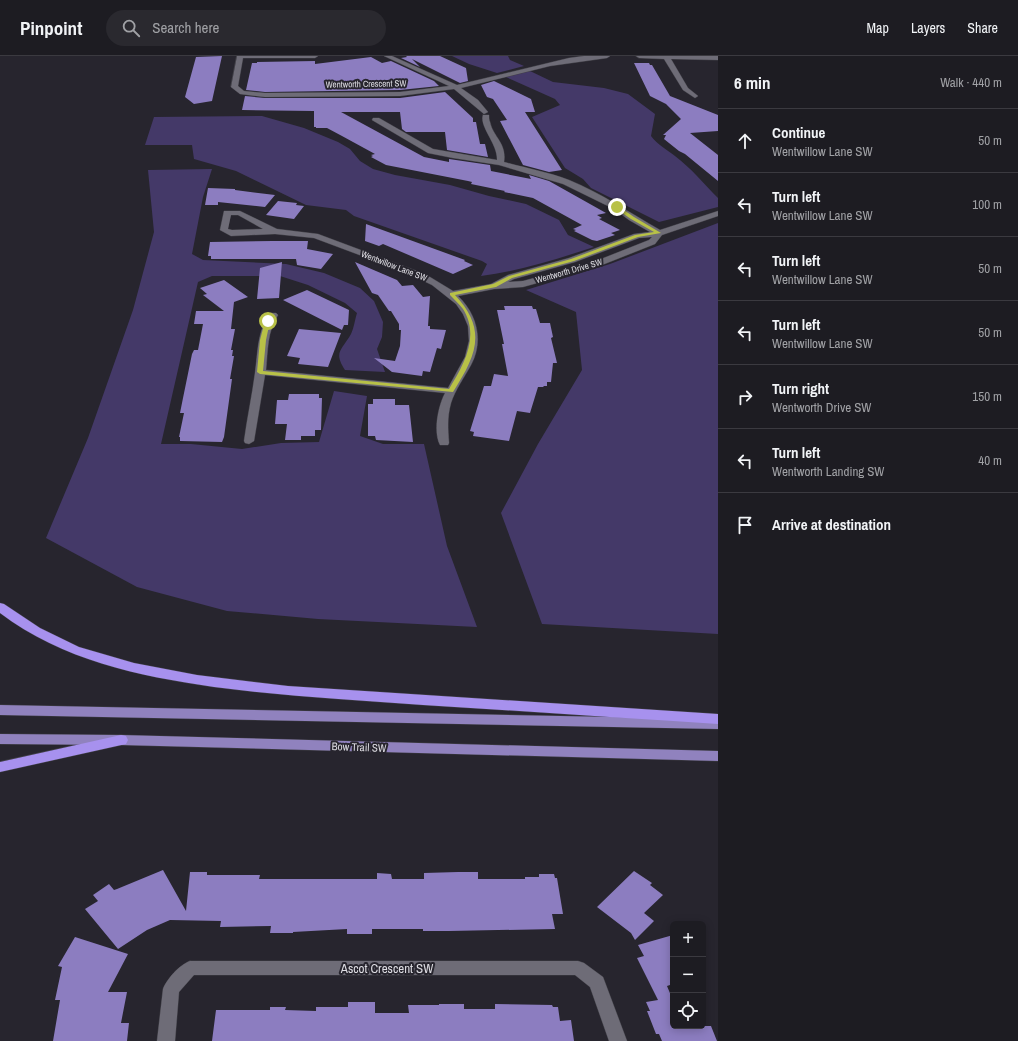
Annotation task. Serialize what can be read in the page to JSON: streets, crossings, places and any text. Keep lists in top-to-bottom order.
{
  "streets": {
    "main road": ["Bow Trail SW"],
    "street": [
      "Wentworth Crescent SW",
      "Wentwillow Lane SW",
      "Wentworth Drive SW",
      "Ascot Crescent SW"
    ]
  },
  "crossings": [
    ["Wentwillow Lane SW", "Wentworth Drive SW"]
  ],
  "page": {
    "header": "Pinpoint",
    "search": "Search here",
    "nav": ["Map", "Layers", "Share"],
    "heading": ["6 min", "Walk · 440 m"],
    "list": [
      ["Continue", "Wentwillow Lane SW", "50 m"],
      ["Turn left", "Wentwillow Lane SW", "100 m"],
      ["Turn left", "Wentwillow Lane SW", "50 m"],
      ["Turn left", "Wentwillow Lane SW", "50 m"],
      ["Turn right", "Wentworth Drive SW", "150 m"],
      ["Turn left", "Wentworth Landing SW", "40 m"],
      "Arrive at destination"
    ],
    "map_buttons": ["+", "−"]
  }
}
